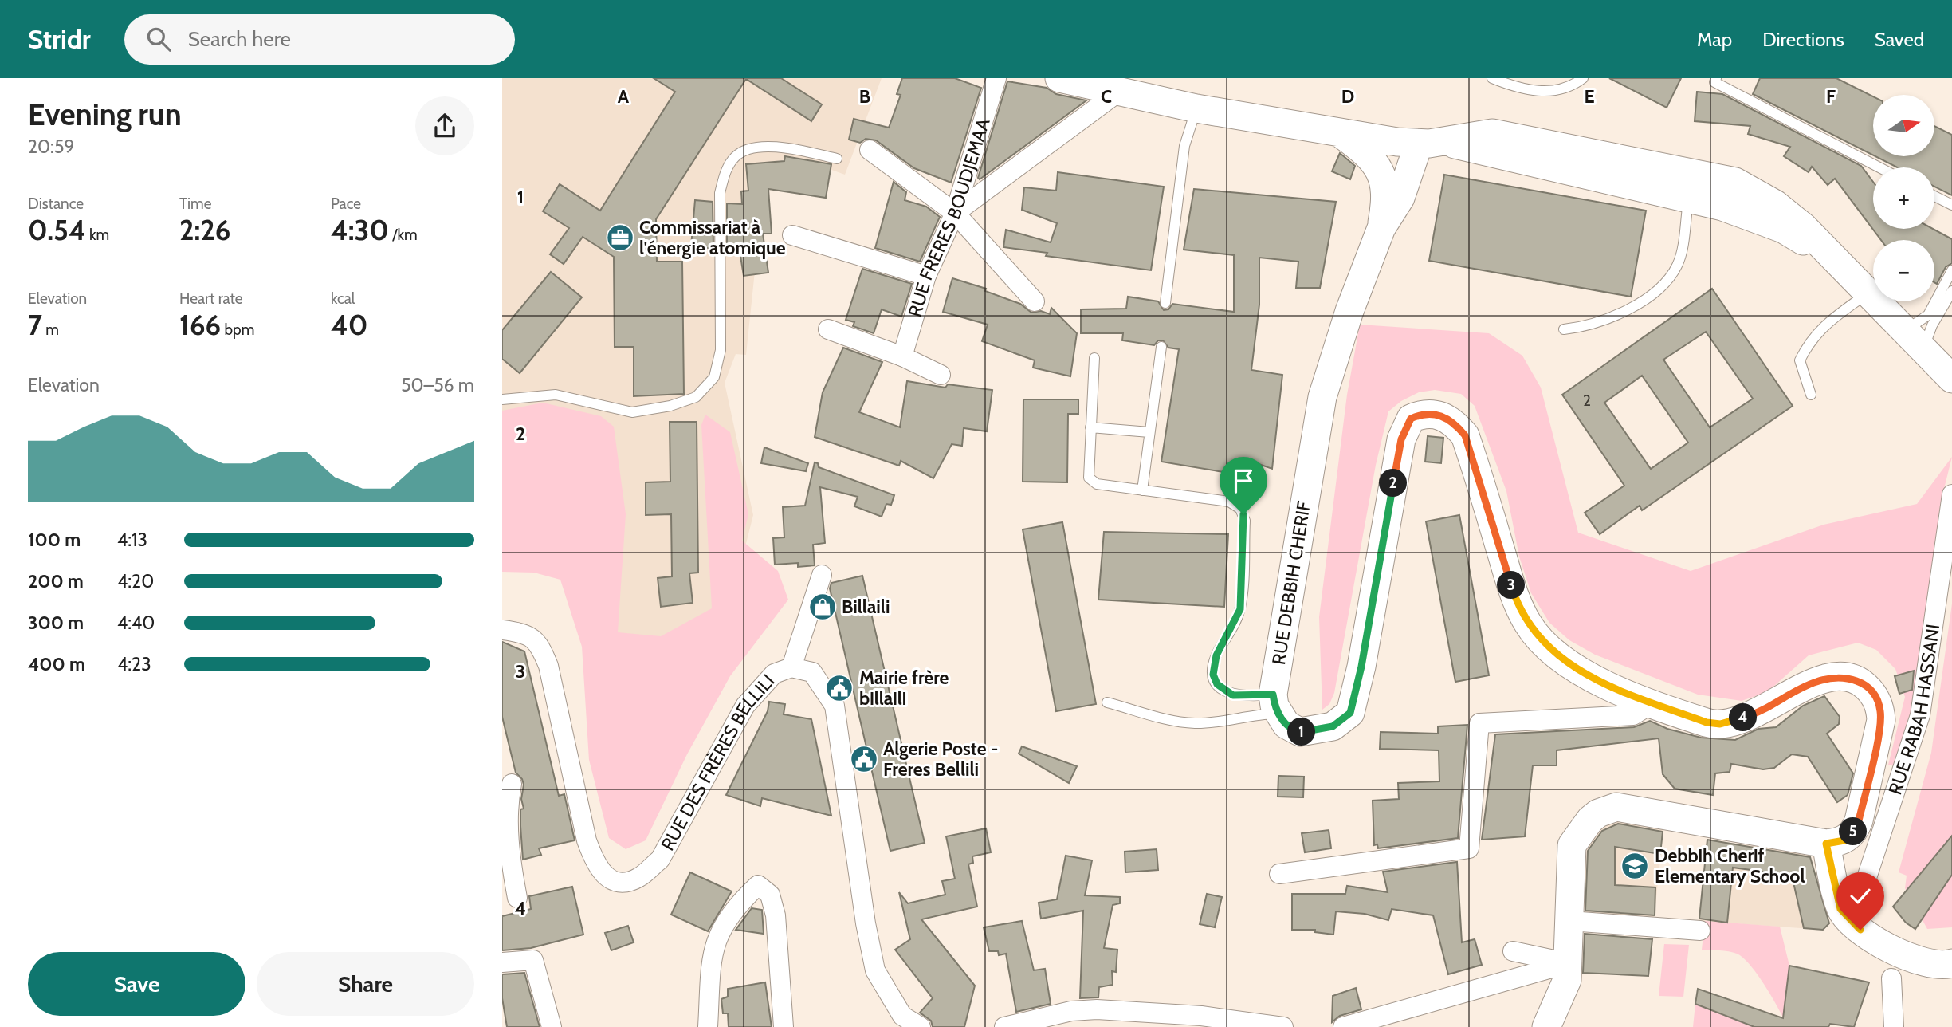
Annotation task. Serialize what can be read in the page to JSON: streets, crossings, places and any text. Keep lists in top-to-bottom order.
{
  "streets": {
    "street": [
      "RUE FRERES BOUDJEMAA",
      "RUE DEBBIH CHERIF",
      "RUE RABAH HASSANI",
      "RUE DES FRÈRES BELLILI"
    ]
  },
  "places": {
    "office": ["Commissariat à l'énergie atomique"],
    "shop": ["Billaili"],
    "public building": ["Mairie frère billaili", "Algerie Poste - Freres Bellili"],
    "school or university": ["Debbih Cherif Elementary School"]
  },
  "house_numbers": ["2"],
  "north": "right",
  "page": {
    "header": "Stridr",
    "search": "Search here",
    "nav": ["Map", "Directions", "Saved"],
    "heading": ["Evening run", "20:59"],
    "map_buttons": ["+", "−"],
    "stats": [
      ["Distance", "0.54 km"],
      ["Time", "2:26"],
      ["Pace", "4:30 /km"],
      ["Elevation", "7 m"],
      ["Heart rate", "166 bpm"],
      ["kcal", "40"]
    ],
    "chart": ["Elevation", "50–56 m"],
    "pins": [
      "2",
      "3",
      "4",
      "1",
      "5"
    ],
    "list": [
      {
        "name": "100 m",
        "note": "4:13"
      },
      {
        "name": "200 m",
        "note": "4:20"
      },
      {
        "name": "300 m",
        "note": "4:40"
      },
      {
        "name": "400 m",
        "note": "4:23"
      }
    ],
    "buttons": ["Save", "Share"]
  },
  "grid": {
    "columns": [
      "A",
      "B",
      "C",
      "D",
      "E",
      "F"
    ],
    "rows": [
      "1",
      "2",
      "3",
      "4"
    ]
  }
}
